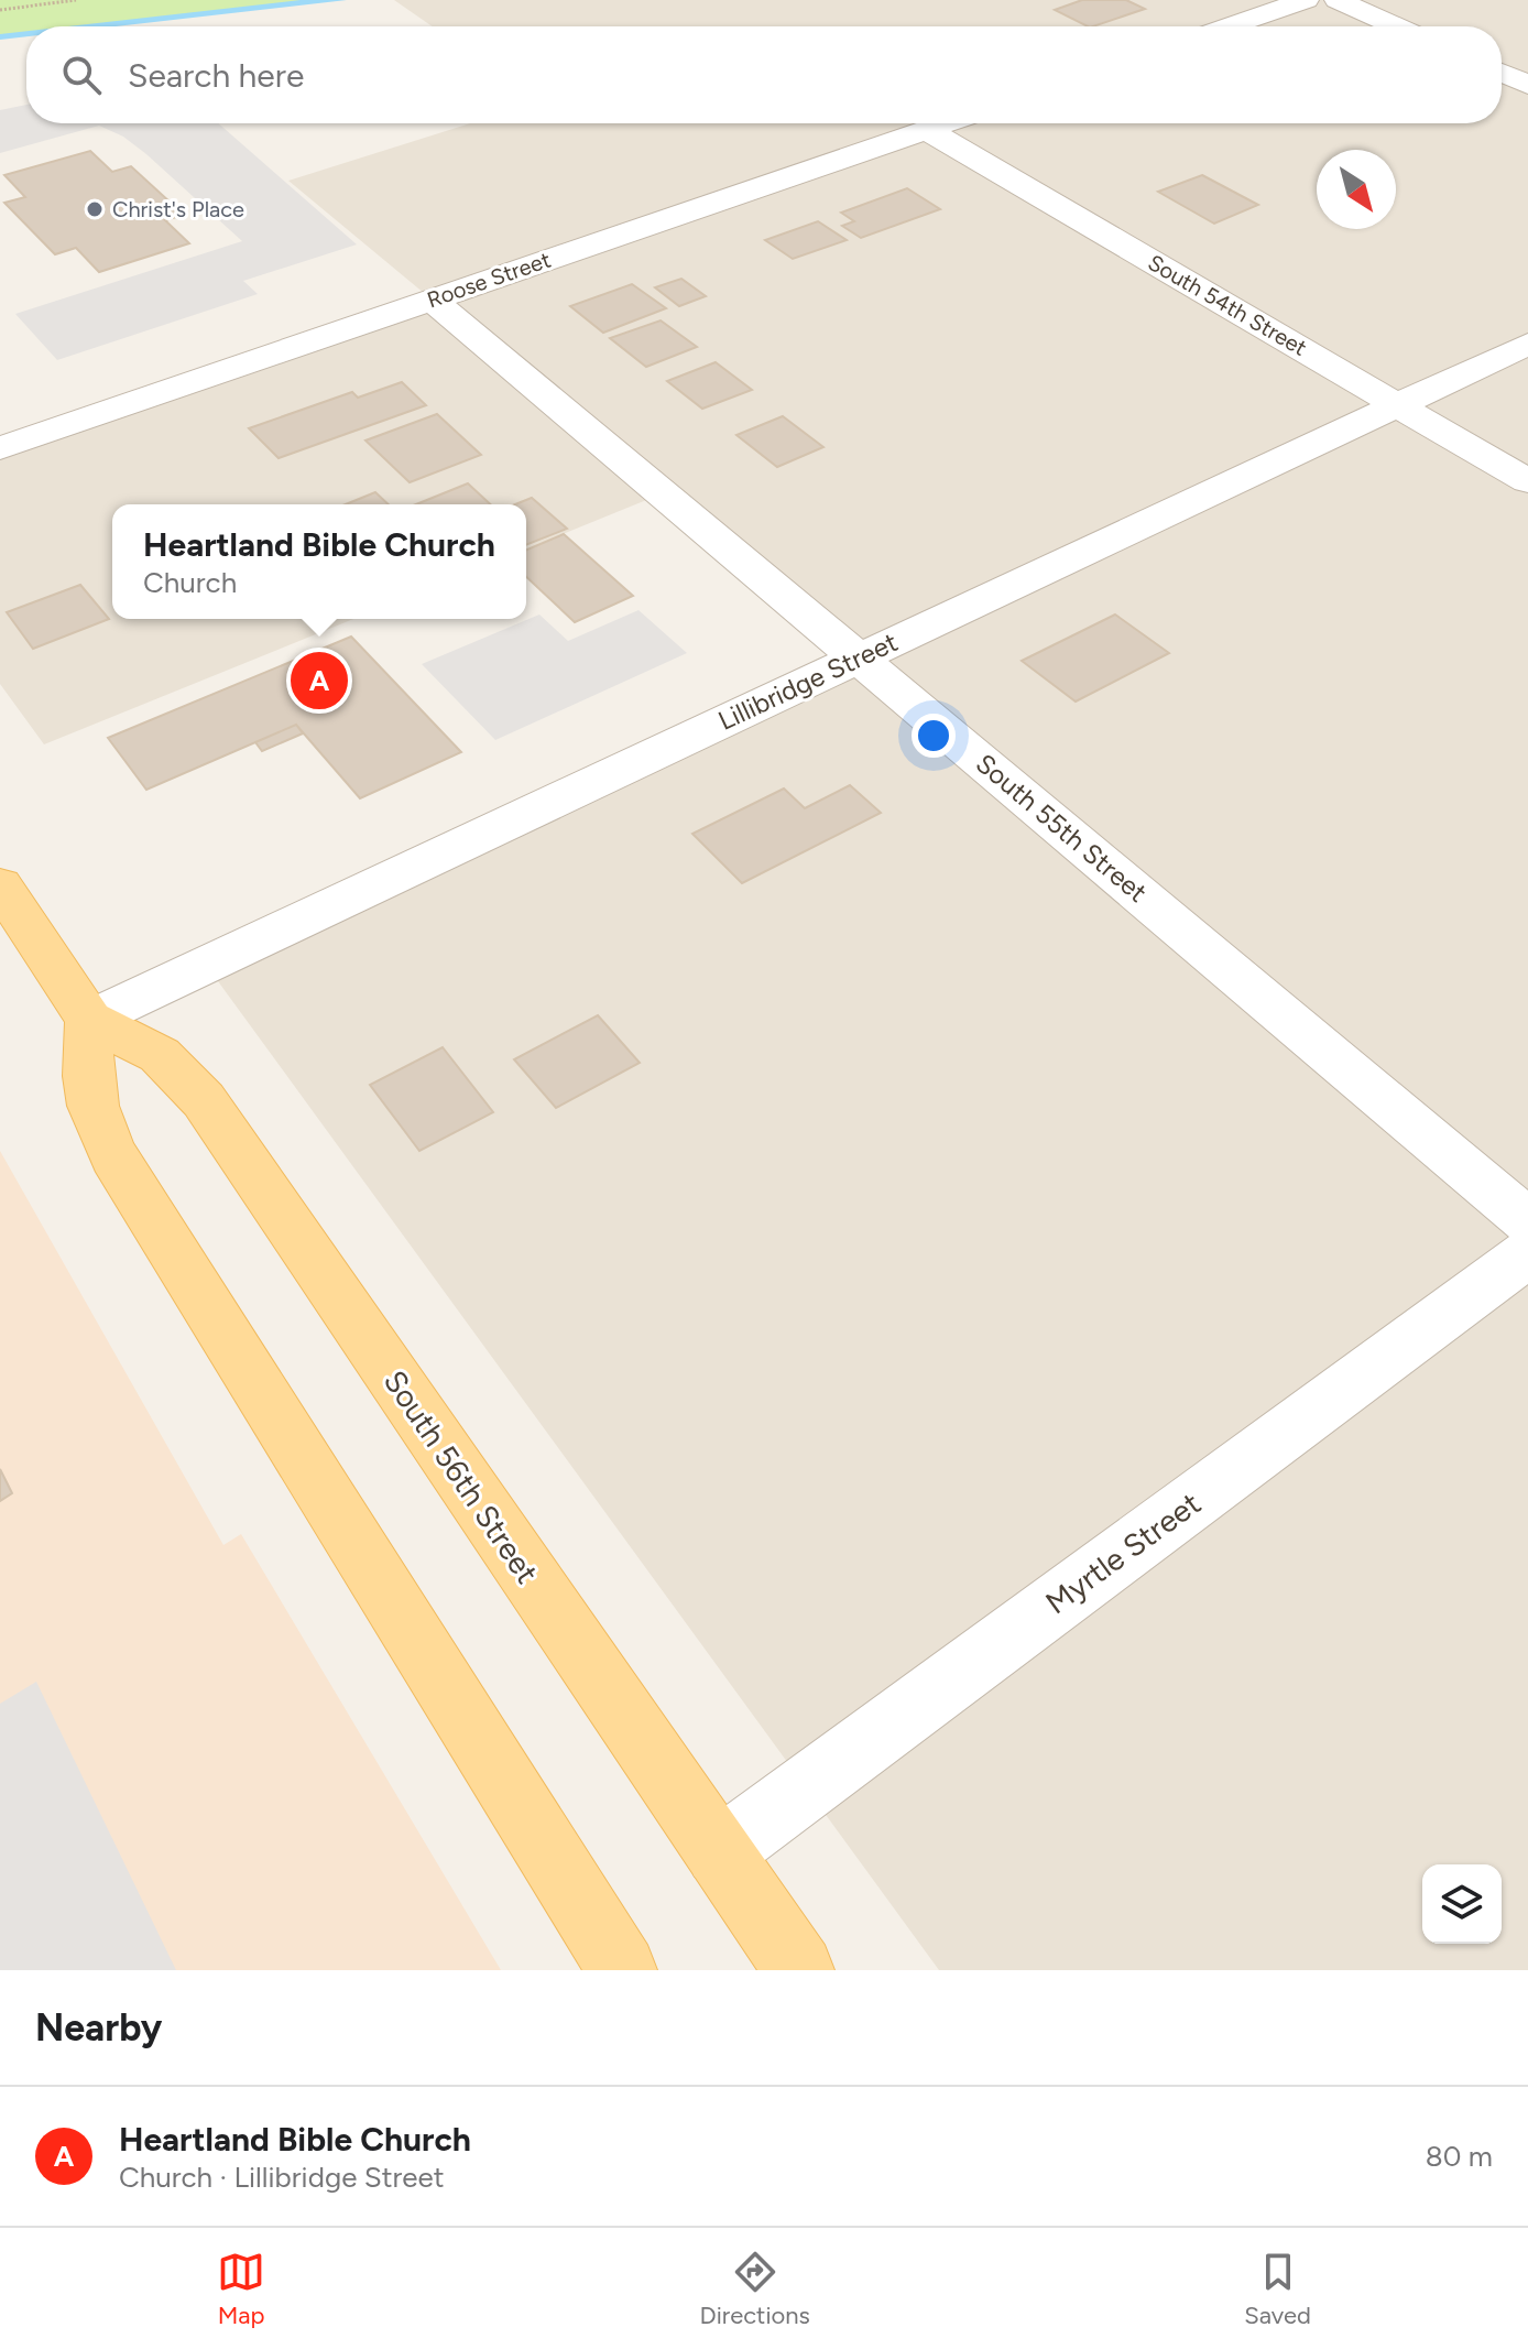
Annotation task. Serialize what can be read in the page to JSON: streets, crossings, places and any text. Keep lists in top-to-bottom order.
{
  "streets": {
    "main road": ["South 56th Street"],
    "street": [
      "Roose Street",
      "South 54th Street",
      "Lillibridge Street",
      "South 55th Street",
      "Myrtle Street"
    ]
  },
  "crossings": [
    ["Roose Street", "South 54th Street"],
    ["Roose Street", "South 55th Street"],
    ["South 54th Street", "Lillibridge Street"],
    ["Lillibridge Street", "South 55th Street"],
    ["Lillibridge Street", "South 56th Street"],
    ["South 56th Street", "Myrtle Street"]
  ],
  "places": ["Christ's Place"],
  "north": "bottom right",
  "page": {
    "search": "Search here",
    "popup": ["Heartland Bible Church", "Church"],
    "pins": "A",
    "heading": "Nearby",
    "list": [
      {
        "mark": "A",
        "name": "Heartland Bible Church",
        "note": "Church · Lillibridge Street",
        "value": "80 m"
      }
    ],
    "nav": ["Map", "Directions", "Saved"]
  }
}
